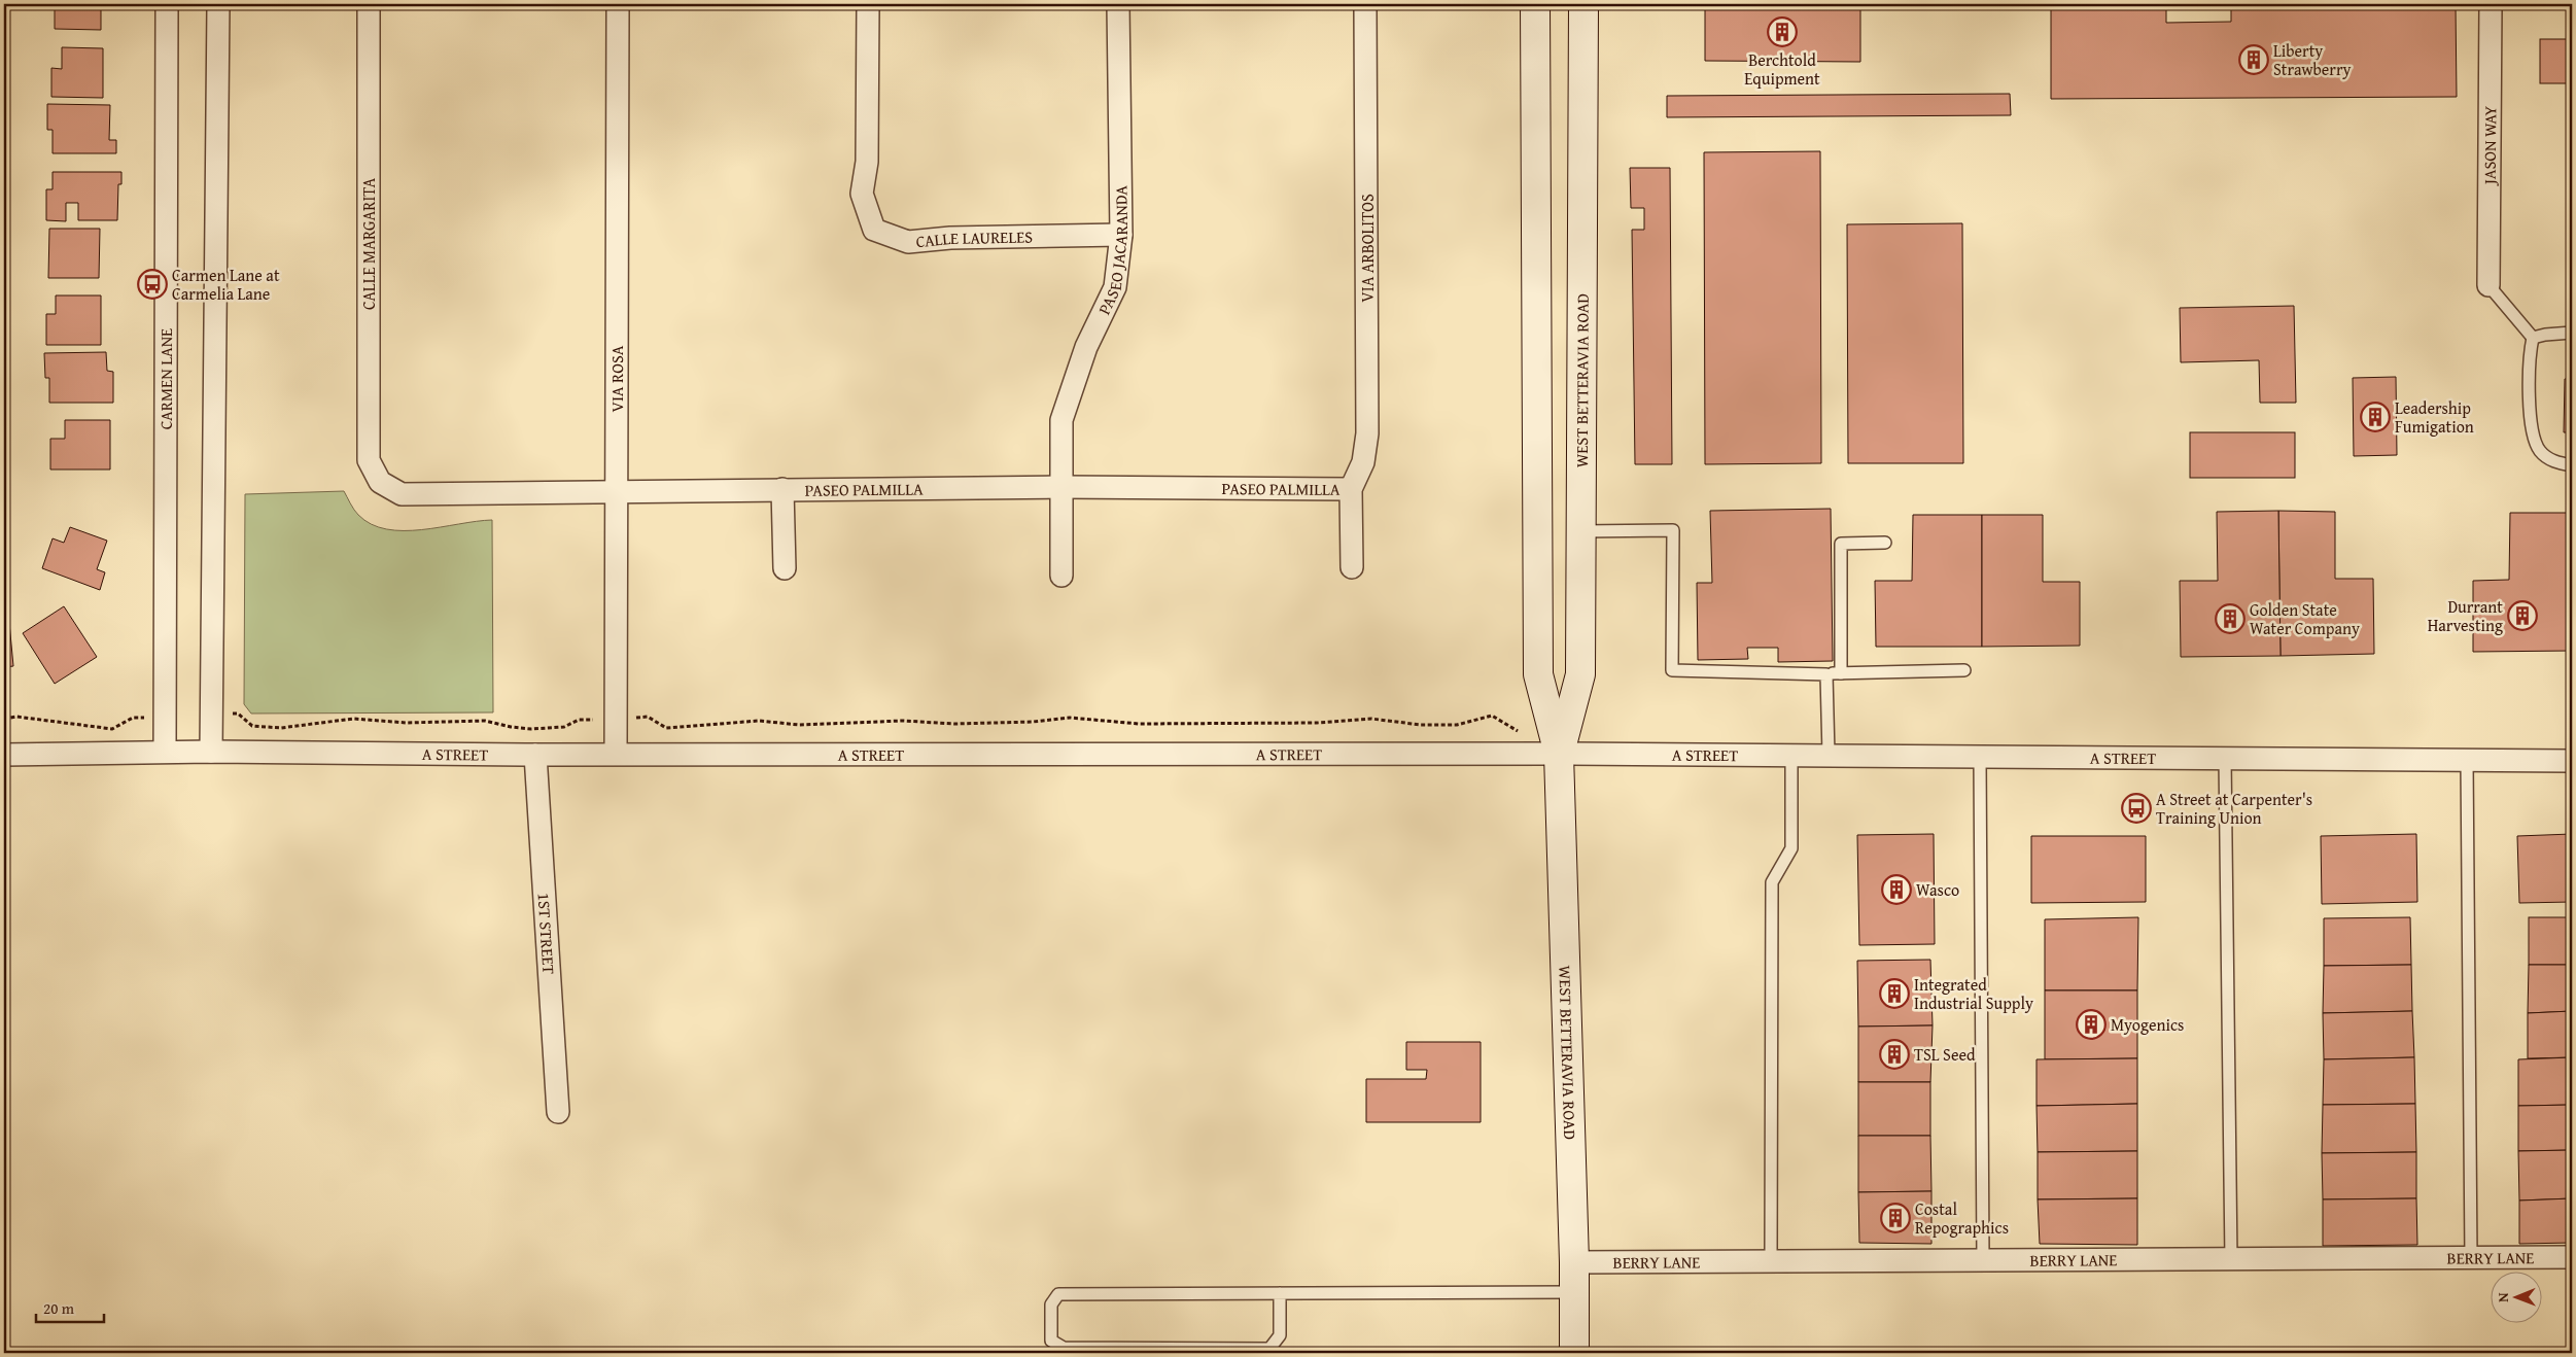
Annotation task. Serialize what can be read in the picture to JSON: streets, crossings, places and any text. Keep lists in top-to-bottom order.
{
  "streets": {
    "street": [
      "JASON WAY",
      "CALLE LAURELES",
      "CALLE MARGARITA",
      "VIA ARBOLITOS",
      "PASEO JACARANDA",
      "CARMEN LANE",
      "VIA ROSA",
      "WEST BETTERAVIA ROAD",
      "PASEO PALMILLA",
      "A STREET",
      "1ST STREET",
      "BERRY LANE"
    ]
  },
  "crossings": [
    ["CALLE LAURELES", "PASEO JACARANDA"],
    ["CALLE MARGARITA", "PASEO PALMILLA"],
    ["VIA ARBOLITOS", "PASEO PALMILLA"],
    ["PASEO JACARANDA", "PASEO PALMILLA"],
    ["CARMEN LANE", "A STREET"],
    ["VIA ROSA", "PASEO PALMILLA"],
    ["VIA ROSA", "A STREET"],
    ["WEST BETTERAVIA ROAD", "A STREET"],
    ["WEST BETTERAVIA ROAD", "BERRY LANE"],
    ["A STREET", "1ST STREET"]
  ],
  "places": {
    "building": [
      "Berchtold Equipment",
      "Liberty Strawberry",
      "Leadership Fumigation",
      "Durrant Harvesting",
      "Golden State Water Company",
      "Wasco",
      "Integrated Industrial Supply",
      "Myogenics",
      "TSL Seed",
      "Costal Repographics"
    ],
    "bus stop": ["Carmen Lane at Carmelia Lane", "A Street at Carpenter's Training Union"]
  },
  "scale_bar": "20 m",
  "north": "left"
}
